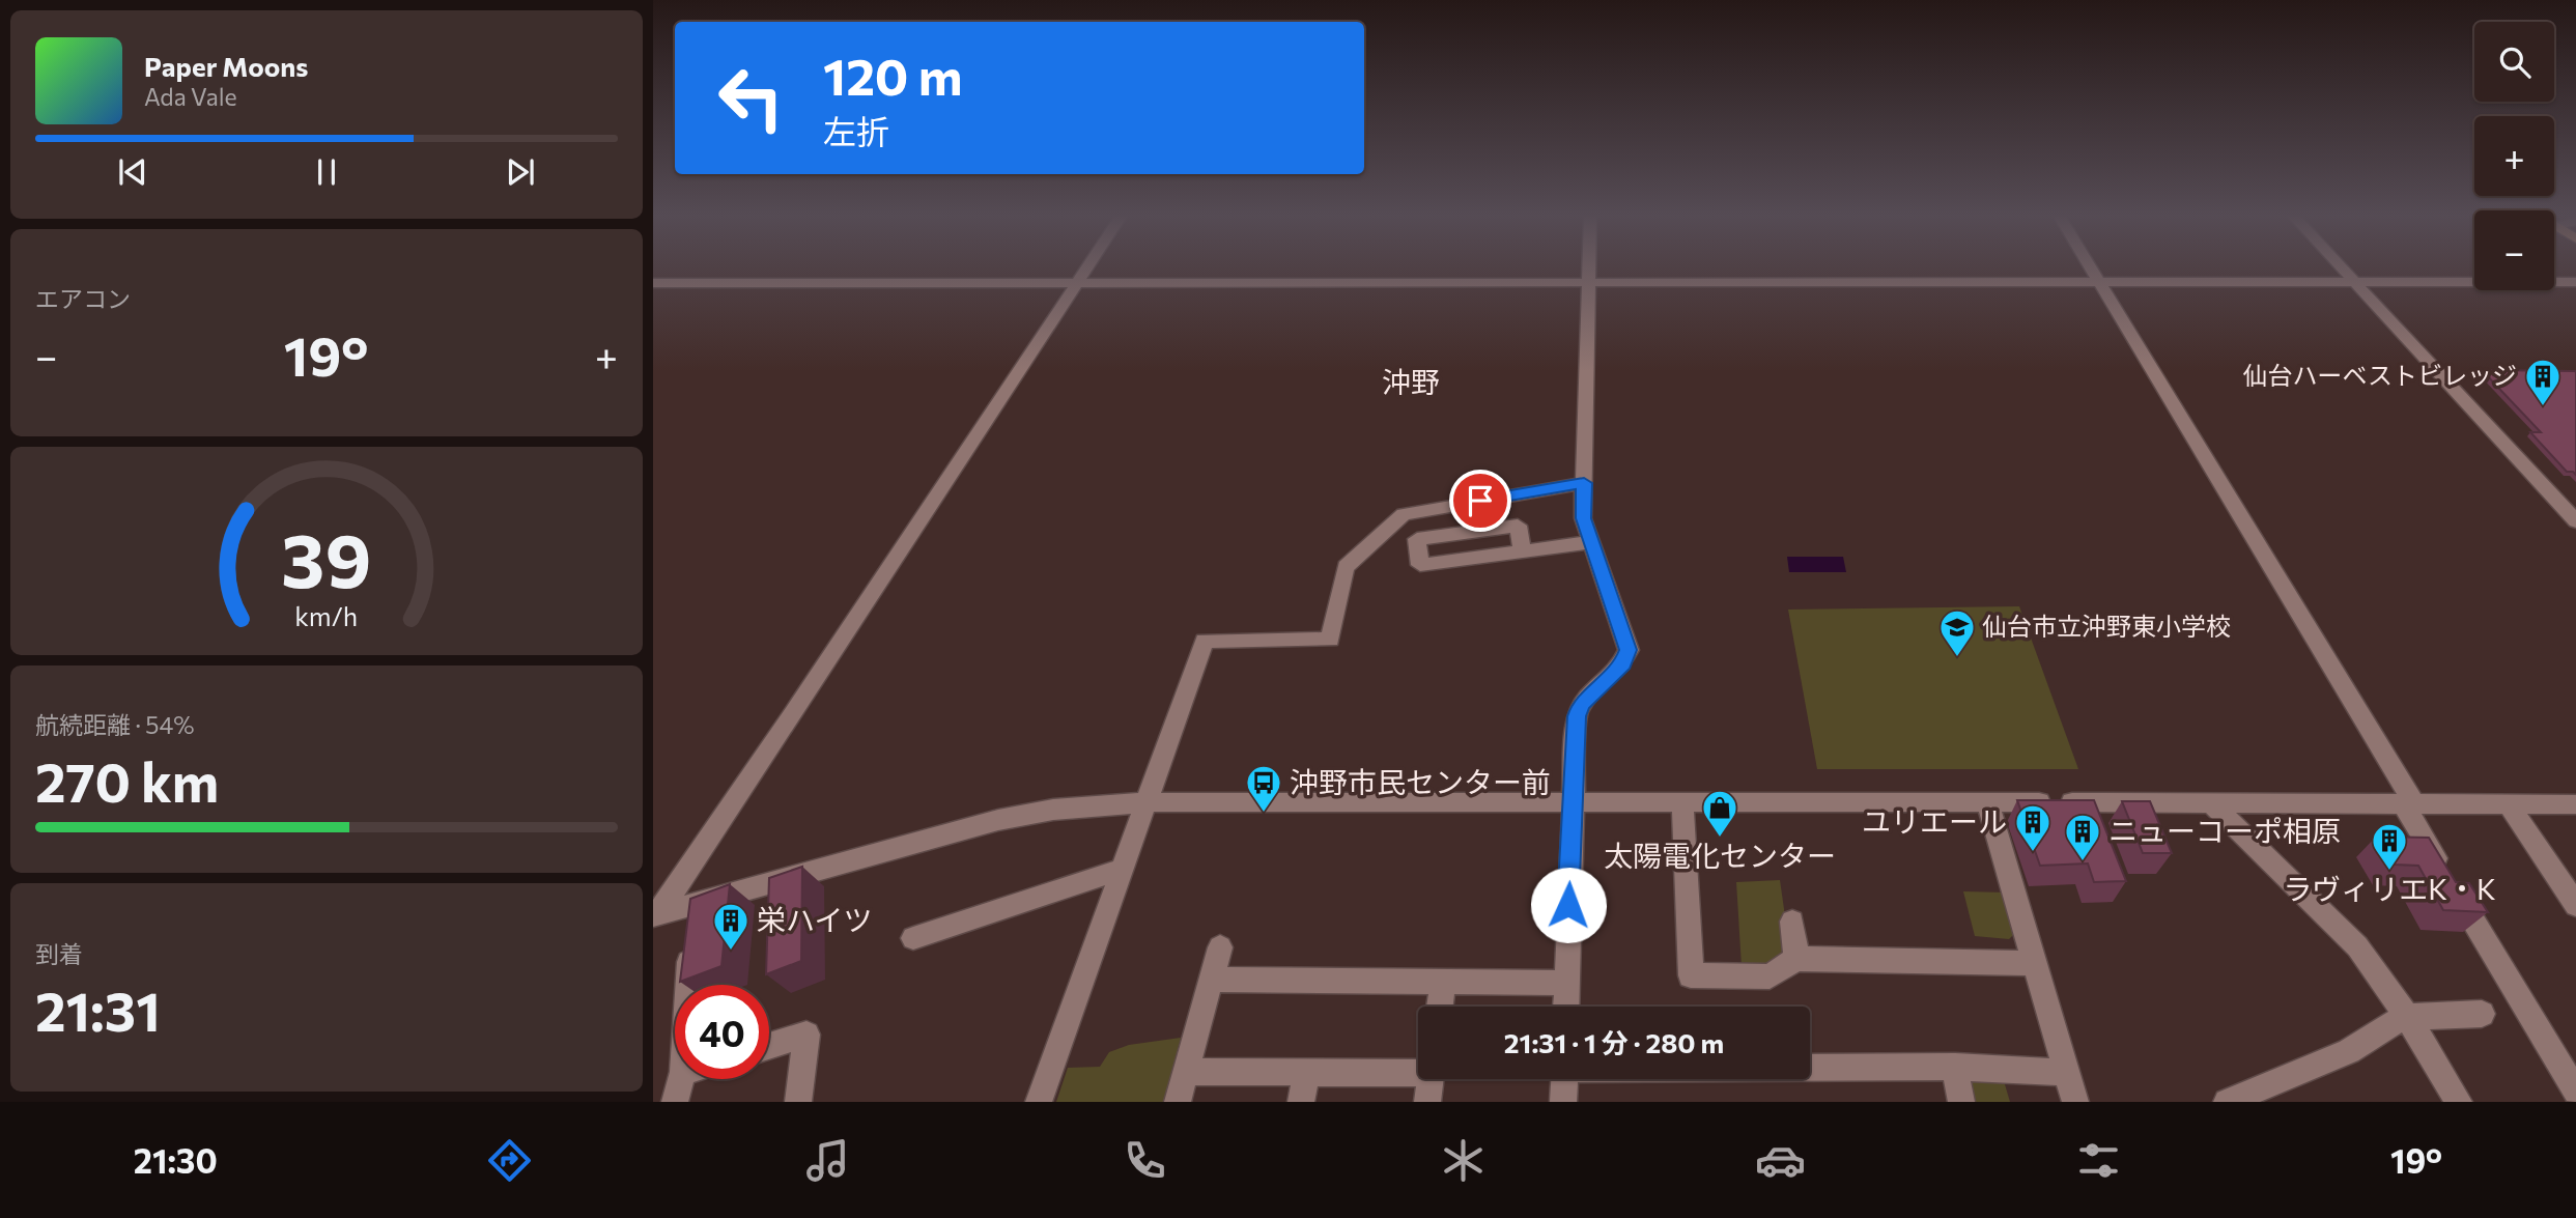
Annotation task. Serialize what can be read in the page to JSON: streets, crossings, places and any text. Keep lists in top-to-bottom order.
{
  "districts": ["沖野"],
  "places": {
    "building": [
      "仙台ハーベストビレッジ",
      "ユリエール",
      "ニューコーポ相原",
      "ラヴィリエK・K",
      "栄ハイツ"
    ],
    "school or university": ["仙台市立沖野東小学校"],
    "bus stop": ["沖野市民センター前"],
    "shop": ["太陽電化センター"]
  },
  "page": {
    "map_buttons": ["+", "−"],
    "turn": ["120 m", "左折"],
    "song": ["Paper Moons", "Ada Vale"],
    "tile": [
      "エアコン",
      ["航続距離 · 54%", "270 km"],
      ["到着", "21:31"]
    ],
    "heat": ["−", "19°", "+"],
    "limit": "40",
    "trip": "21:31 · 1 分 · 280 m",
    "tabs": ["21:30", "19°"],
    "gauge": ["39", "km/h"]
  }
}
